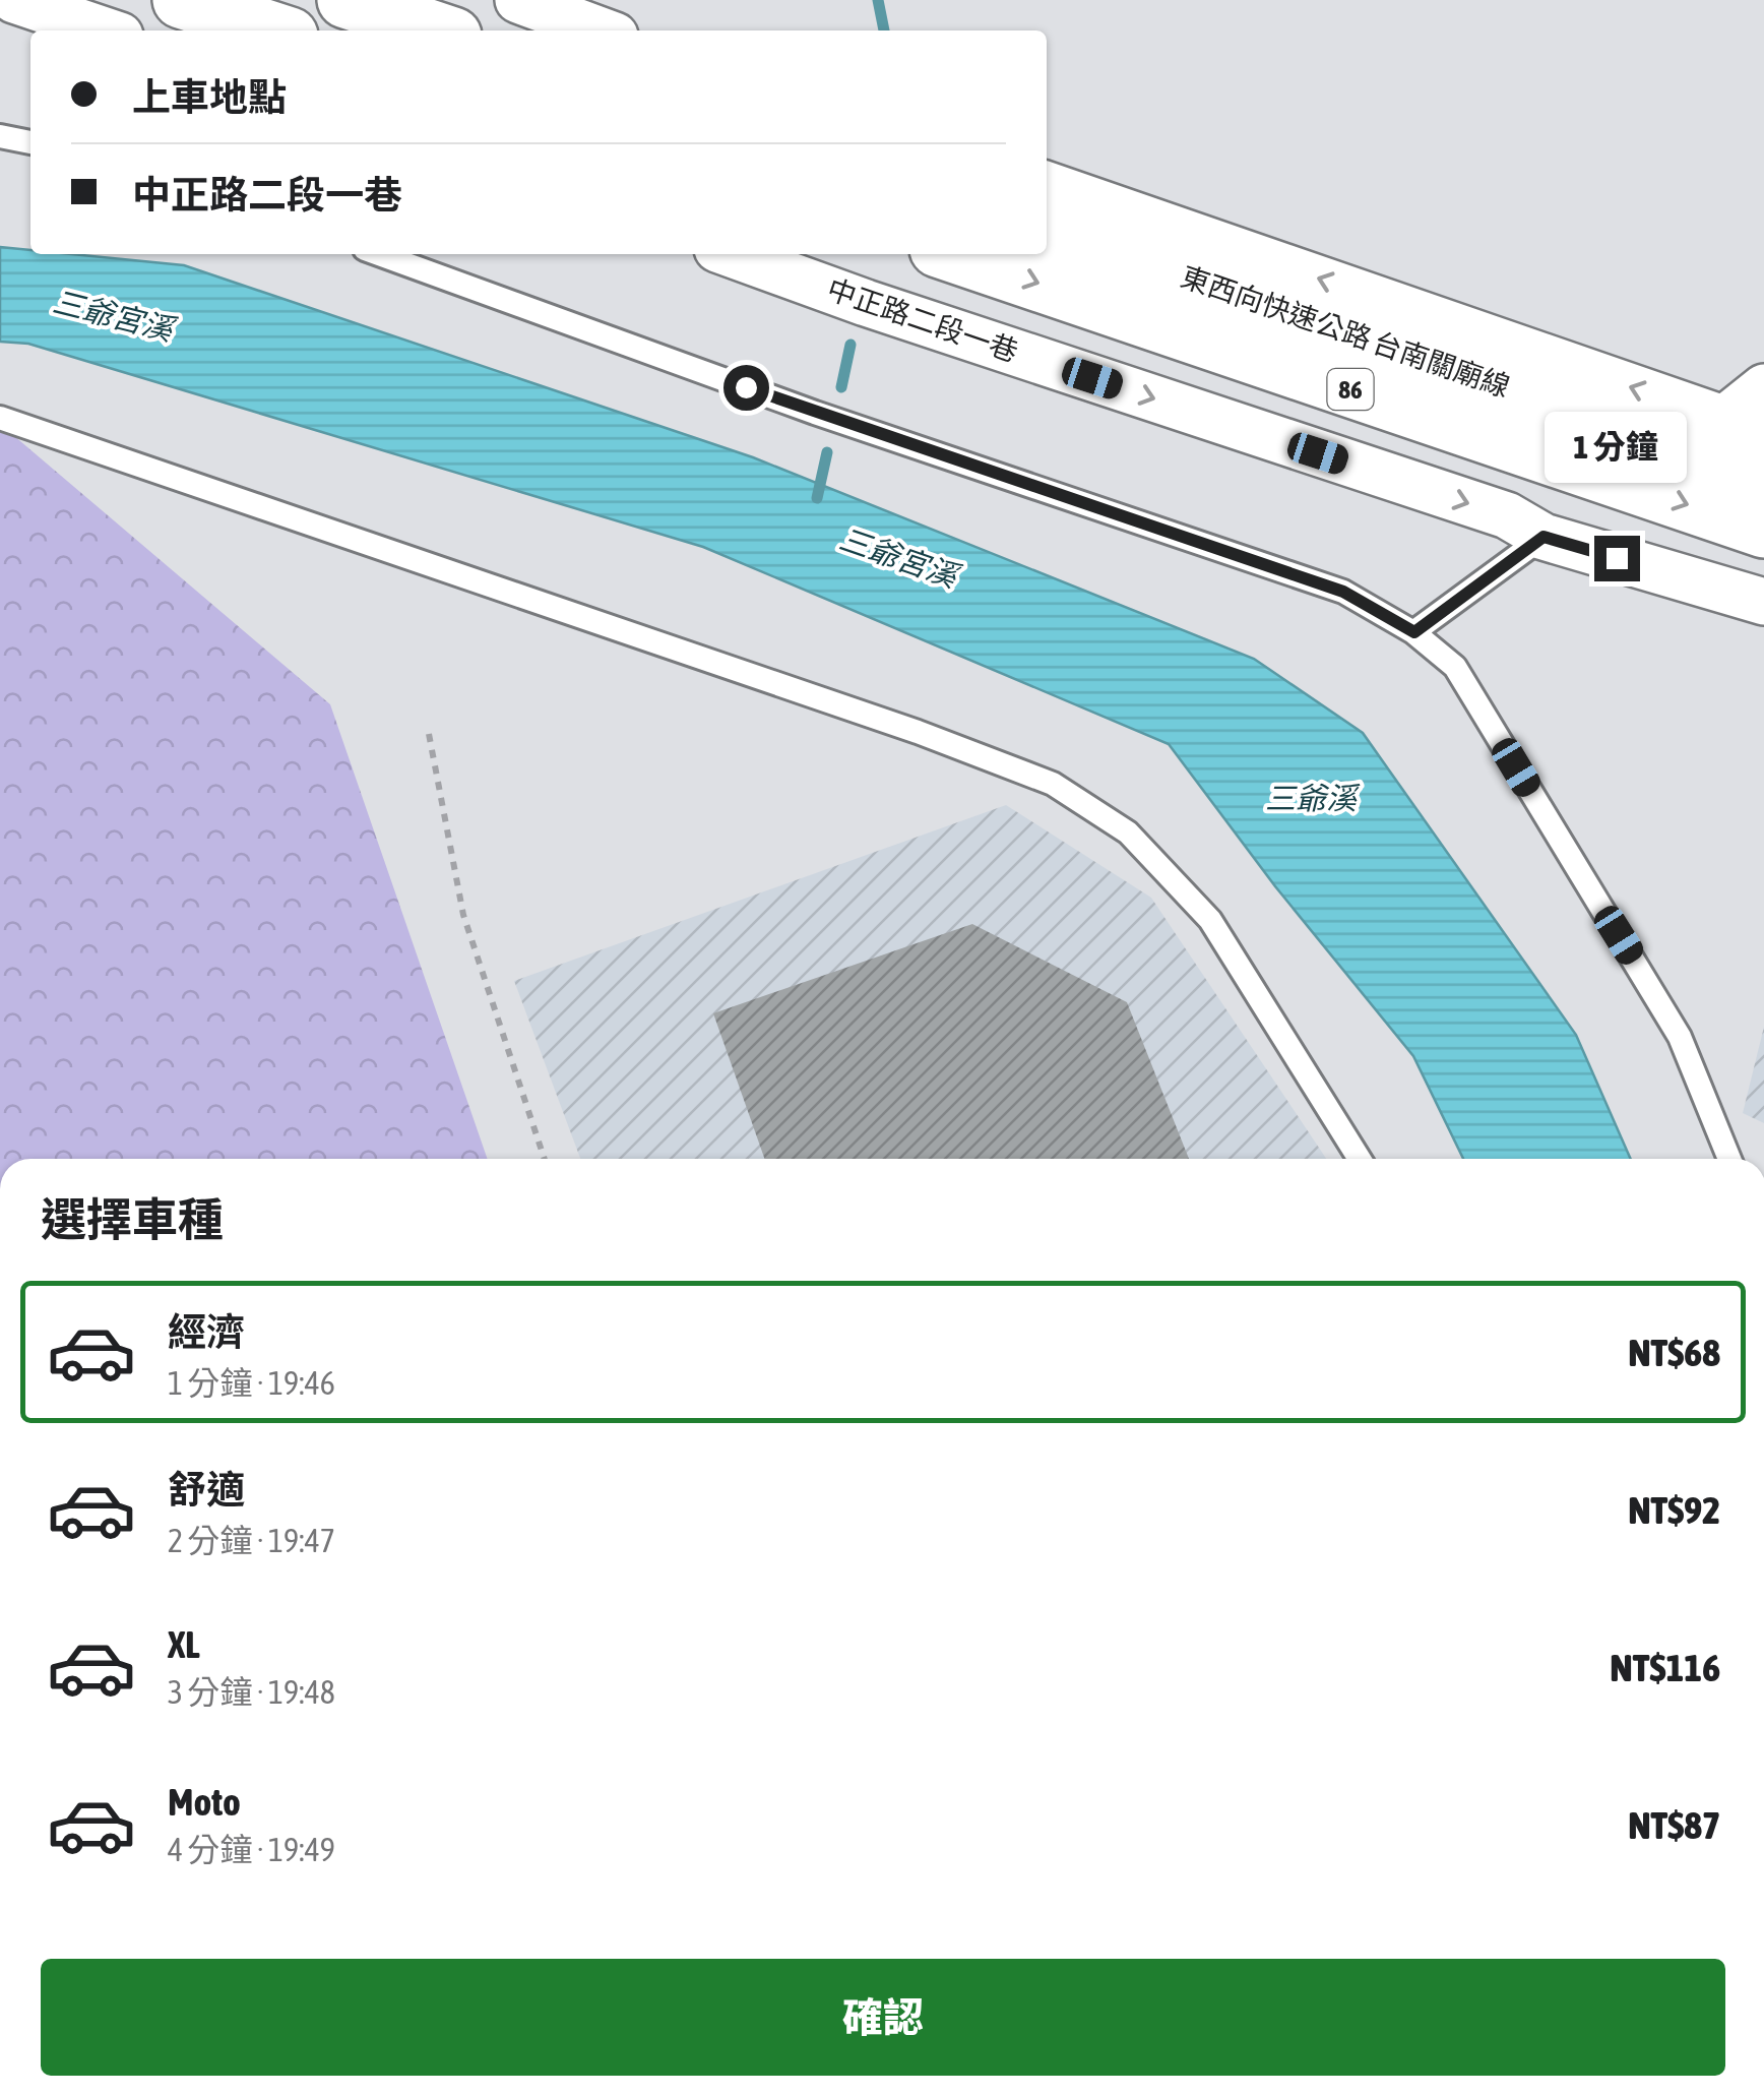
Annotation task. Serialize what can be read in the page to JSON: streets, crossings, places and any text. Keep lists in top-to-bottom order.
{
  "streets": {
    "highway": ["東西向快速公路 台南關廟線", "86"],
    "street": ["中正路二段一巷"]
  },
  "water": ["三爺宮溪", "三爺溪"],
  "page": {
    "banner": ["上車地點", "中正路二段一巷"],
    "bubble": "1 分鐘",
    "heading": "選擇車種",
    "list": [
      {
        "name": "經濟",
        "note": "1 分鐘 · 19:46",
        "value": "NT$68"
      },
      {
        "name": "舒適",
        "note": "2 分鐘 · 19:47",
        "value": "NT$92"
      },
      {
        "name": "XL",
        "note": "3 分鐘 · 19:48",
        "value": "NT$116"
      },
      {
        "name": "Moto",
        "note": "4 分鐘 · 19:49",
        "value": "NT$87"
      }
    ],
    "buttons": "確認"
  }
}
